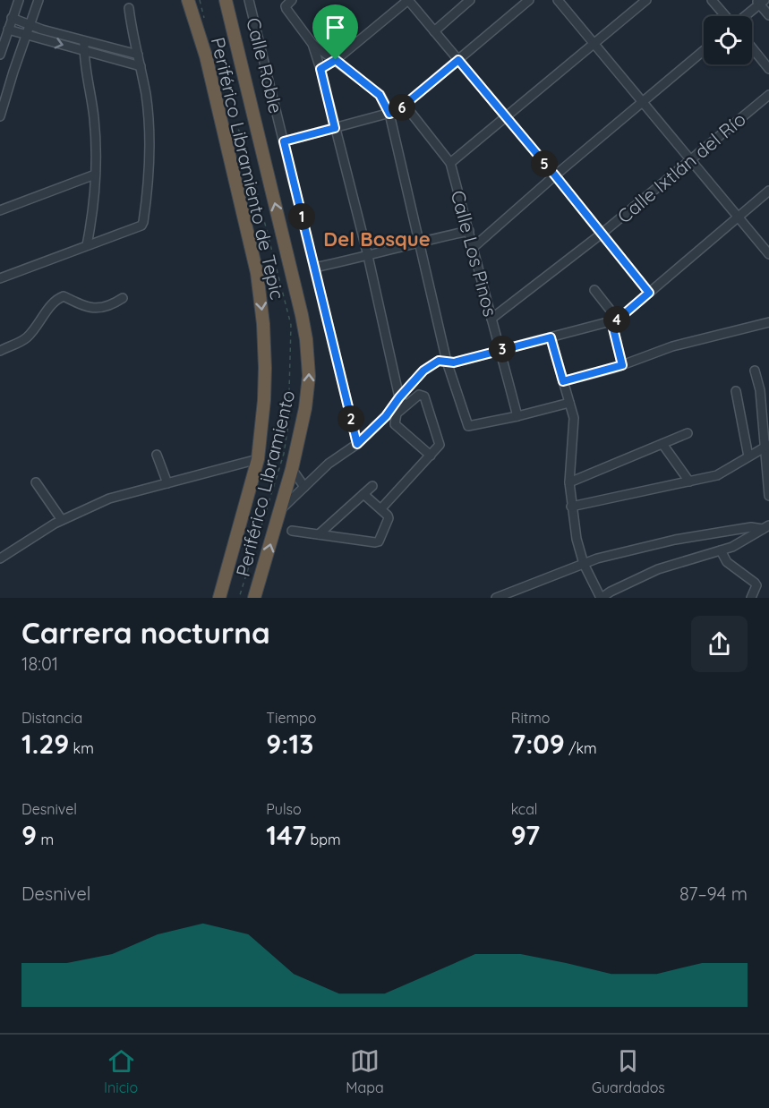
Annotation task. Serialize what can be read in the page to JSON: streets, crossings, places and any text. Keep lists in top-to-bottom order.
{
  "streets": {
    "highway": ["Periférico Libramiento de Tepic", "Periférico Libramiento"],
    "street": ["Calle Roble", "Calle Ixtlán del Río", "Calle Los Pinos"]
  },
  "crossings": [
    ["Calle Ixtlán del Río", "Calle Los Pinos"]
  ],
  "one_way": ["Periférico Libramiento de Tepic", "Periférico Libramiento"],
  "districts": ["Del Bosque"],
  "page": {
    "pins": [
      "6",
      "5",
      "1",
      "4",
      "3",
      "2"
    ],
    "heading": ["Carrera nocturna", "18:01"],
    "stats": [
      ["Distancia", "1.29 km"],
      ["Tiempo", "9:13"],
      ["Ritmo", "7:09 /km"],
      ["Desnivel", "9 m"],
      ["Pulso", "147 bpm"],
      ["kcal", "97"]
    ],
    "chart": ["Desnivel", "87–94 m"],
    "tabs": ["Inicio", "Mapa", "Guardados"]
  }
}
